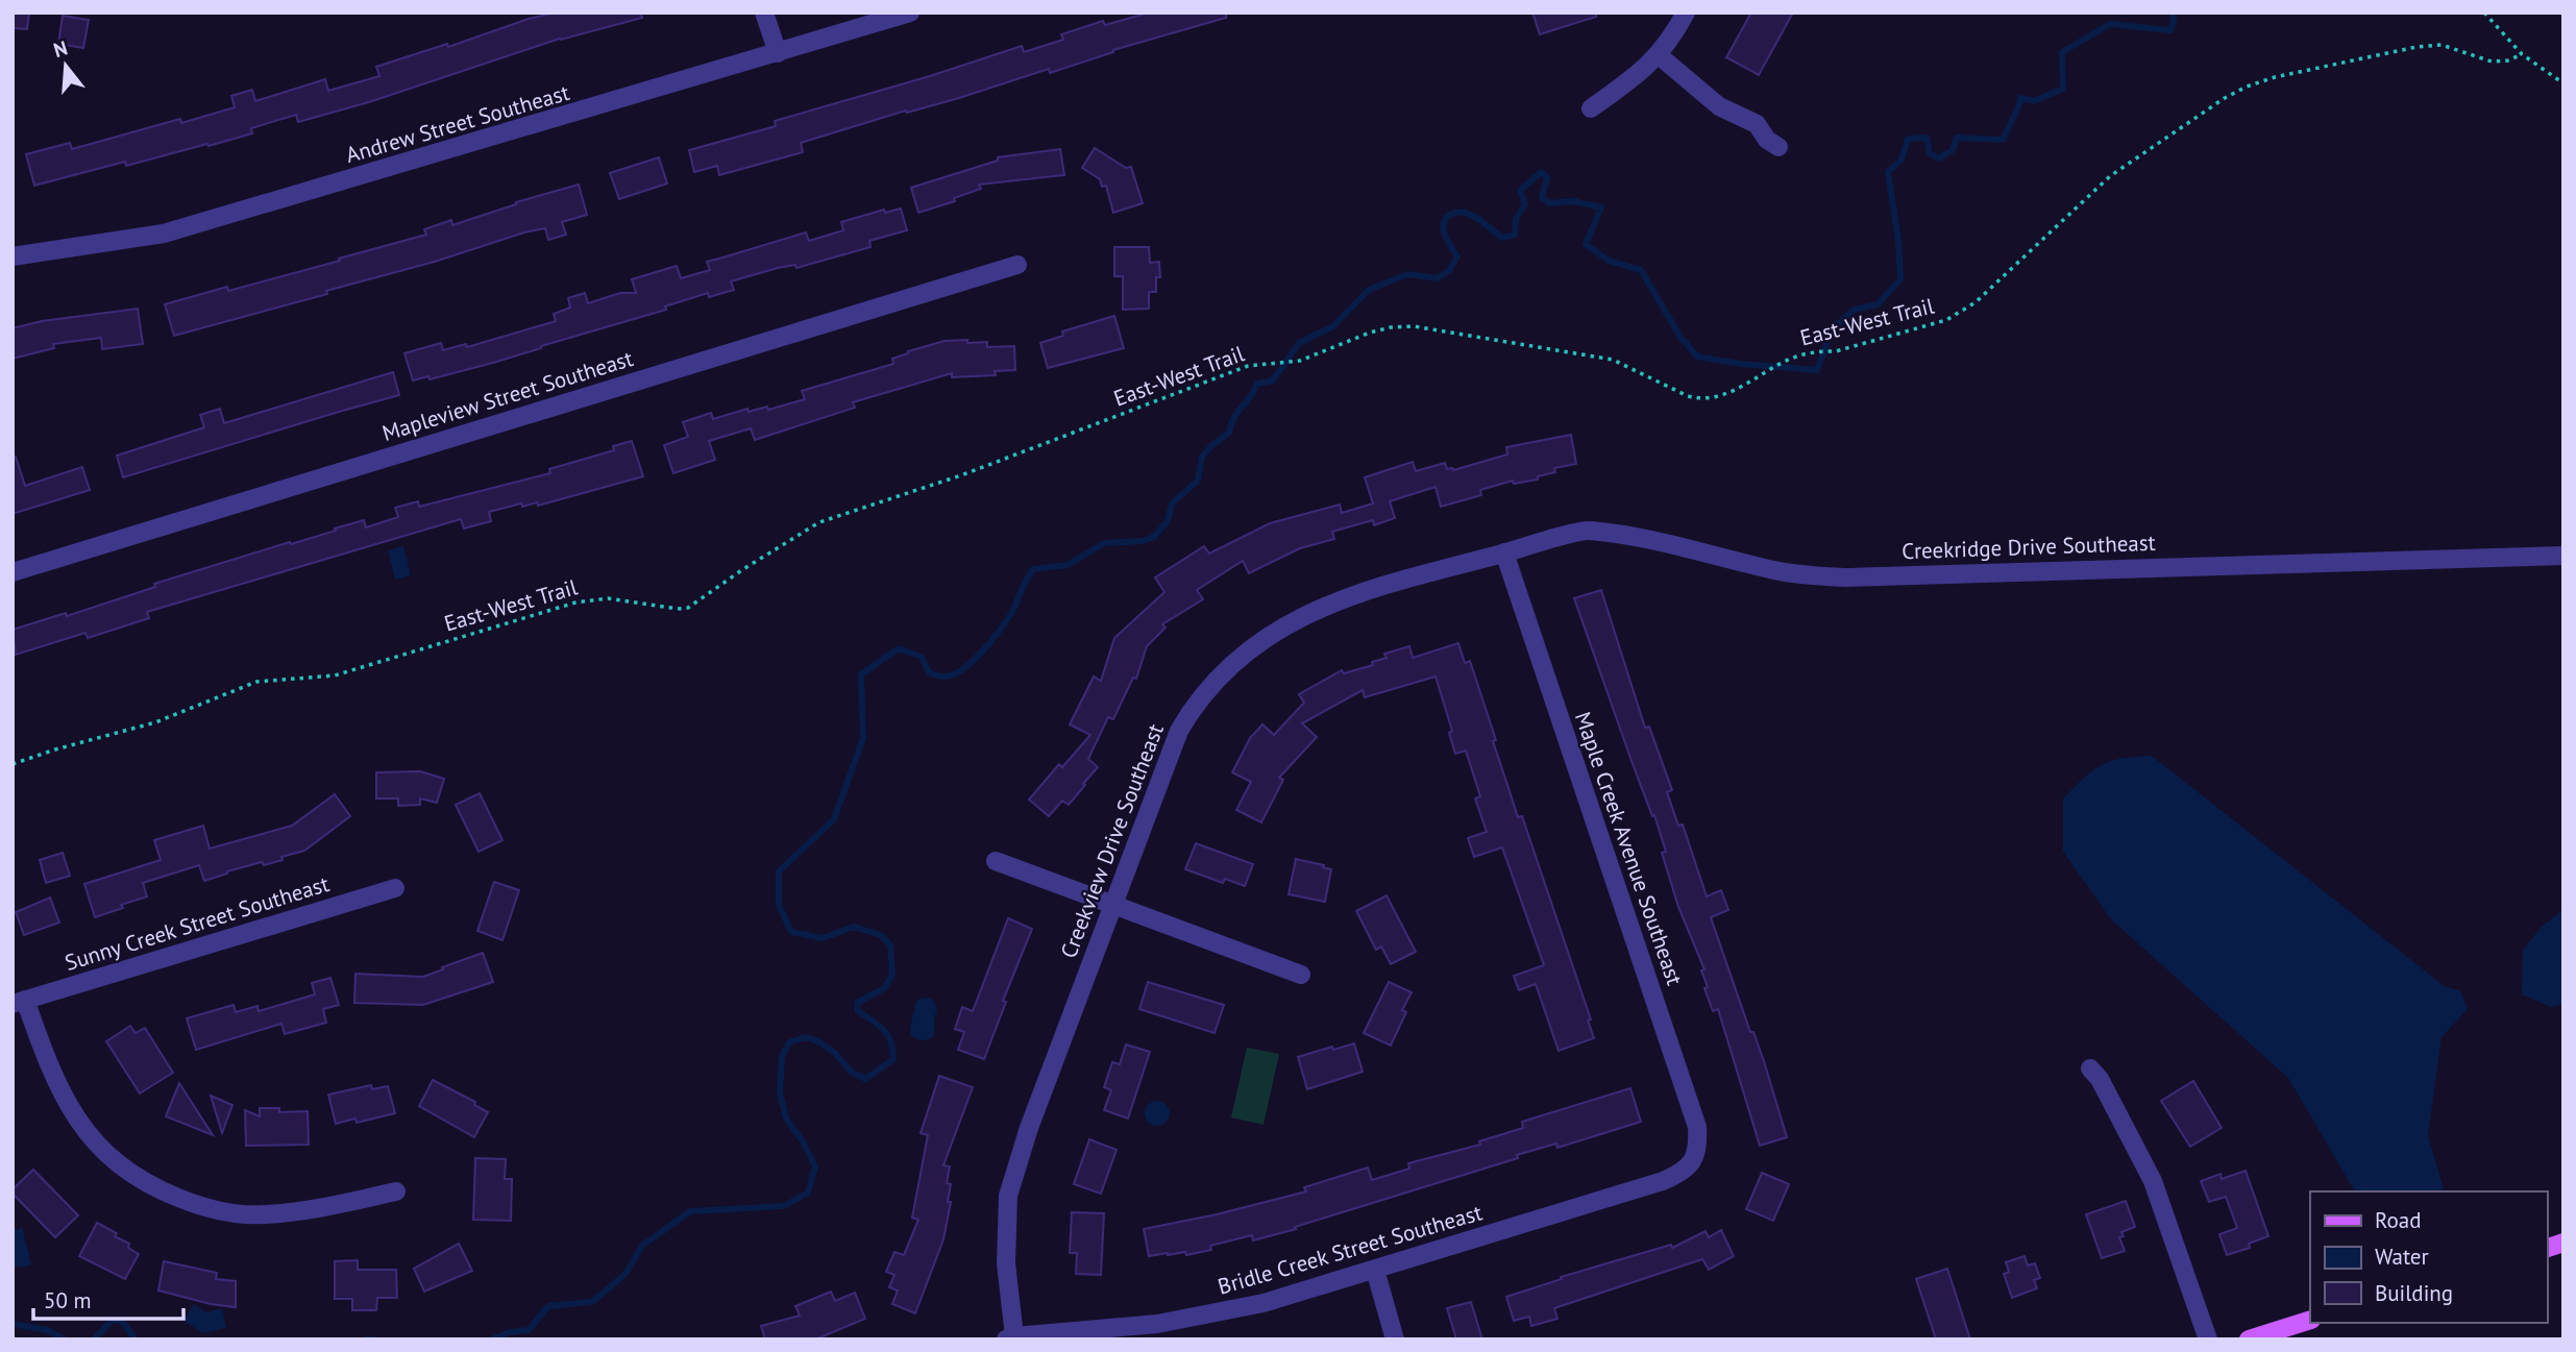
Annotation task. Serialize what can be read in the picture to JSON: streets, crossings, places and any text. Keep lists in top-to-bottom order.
{
  "streets": {
    "street": [
      "Andrew Street Southeast",
      "Mapleview Street Southeast",
      "Creekridge Drive Southeast",
      "Creekview Drive Southeast",
      "Maple Creek Avenue Southeast",
      "Sunny Creek Street Southeast",
      "Bridle Creek Street Southeast"
    ],
    "path": ["East-West Trail"]
  },
  "crossings": [
    ["Creekridge Drive Southeast", "Creekview Drive Southeast"],
    ["Creekridge Drive Southeast", "Maple Creek Avenue Southeast"],
    ["Creekview Drive Southeast", "Maple Creek Avenue Southeast"],
    ["Creekview Drive Southeast", "Bridle Creek Street Southeast"],
    ["Maple Creek Avenue Southeast", "Bridle Creek Street Southeast"]
  ],
  "legend": ["Road", "Water", "Building"],
  "scale_bar": "50 m",
  "north": "top"
}
